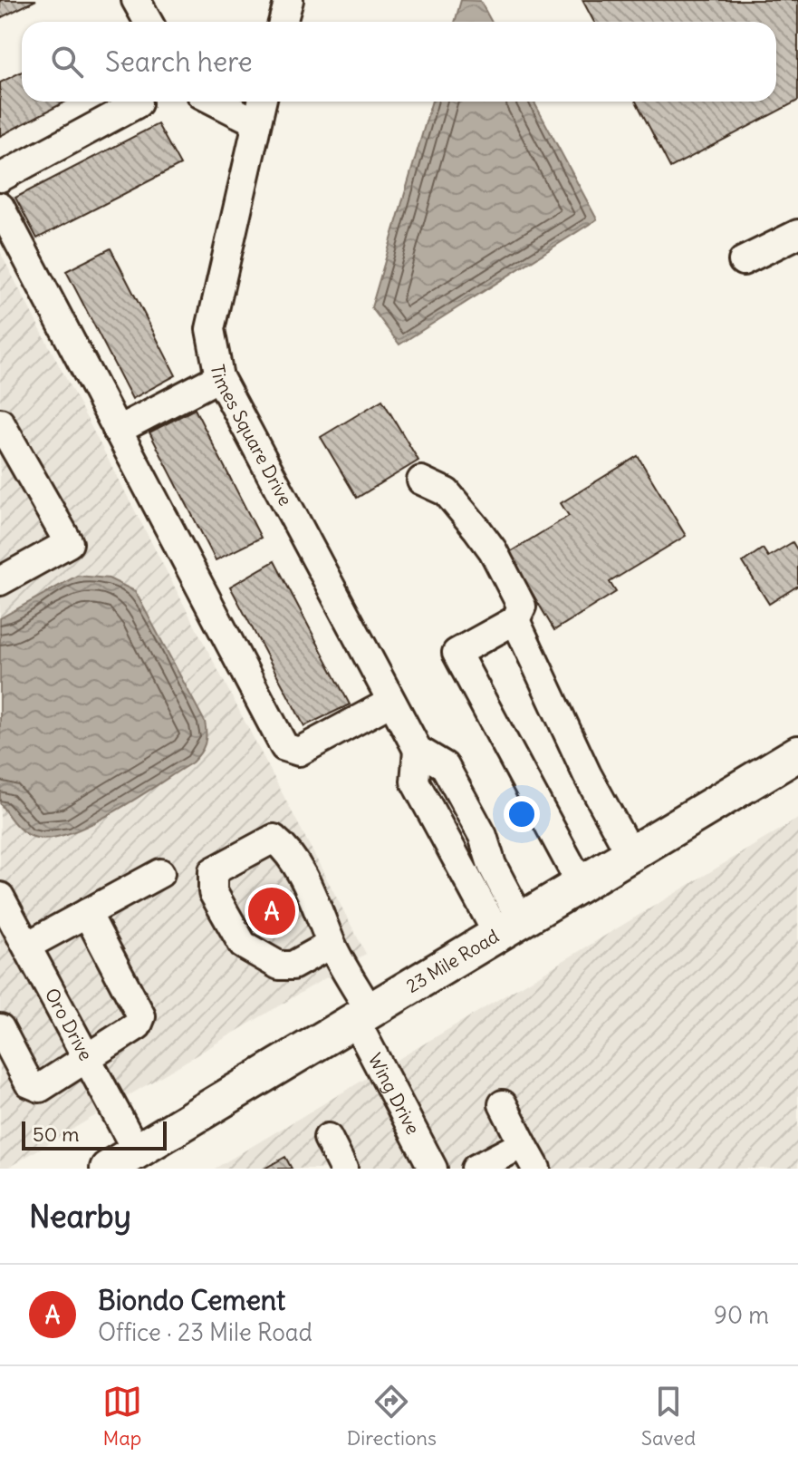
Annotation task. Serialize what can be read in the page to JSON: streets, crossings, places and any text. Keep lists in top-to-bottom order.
{
  "streets": {
    "main road": ["23 Mile Road"],
    "street": ["Times Square Drive", "Oro Drive", "Wing Drive"]
  },
  "crossings": [
    ["Times Square Drive", "23 Mile Road"],
    ["23 Mile Road", "Oro Drive"],
    ["23 Mile Road", "Wing Drive"]
  ],
  "scale_bar": "50 m",
  "page": {
    "search": "Search here",
    "pins": "A",
    "scale": "50 m",
    "heading": "Nearby",
    "list": [
      {
        "mark": "A",
        "name": "Biondo Cement",
        "note": "Office · 23 Mile Road",
        "value": "90 m"
      }
    ],
    "nav": ["Map", "Directions", "Saved"]
  }
}
